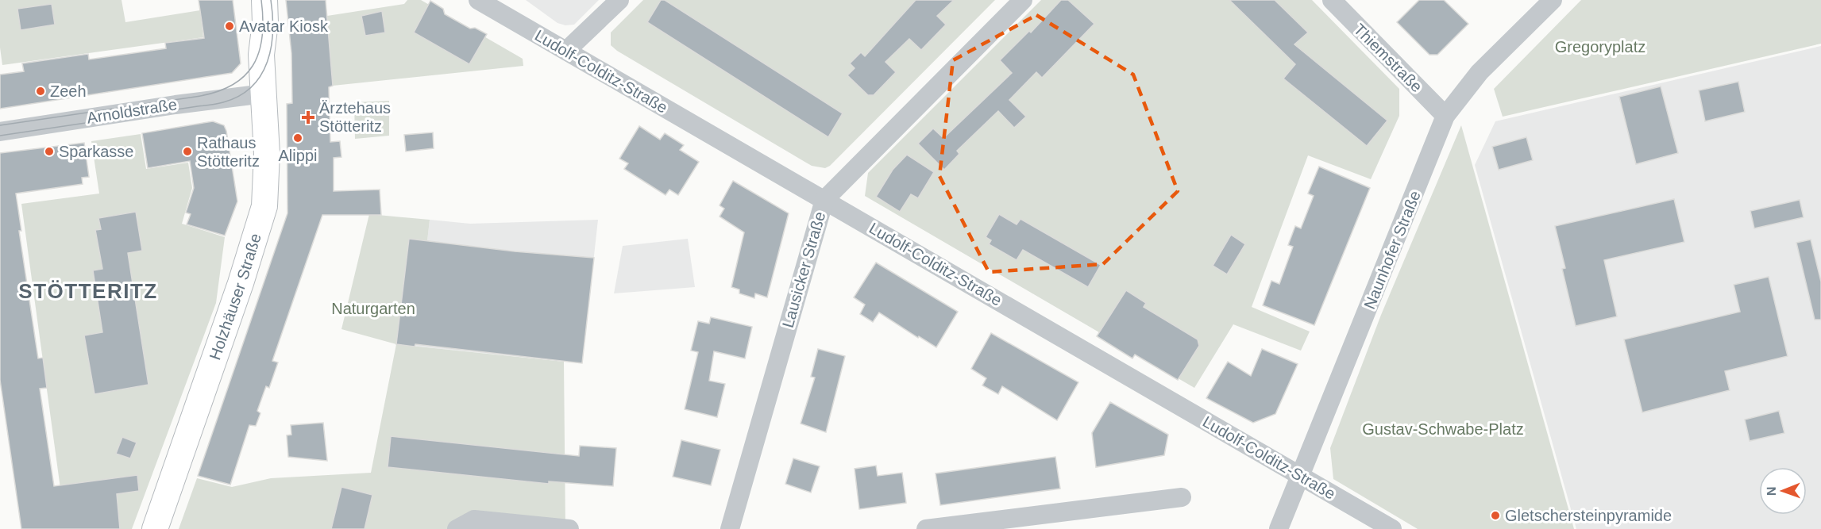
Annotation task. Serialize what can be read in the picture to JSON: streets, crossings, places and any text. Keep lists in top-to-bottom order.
{
  "streets": {
    "main road": ["Holzhäuser Straße"],
    "street": [
      "Thiemstraße",
      "Ludolf-Colditz-Straße",
      "Arnoldstraße",
      "Naunhofer Straße",
      "Lausicker Straße"
    ]
  },
  "crossings": [
    ["Thiemstraße", "Naunhofer Straße"],
    ["Ludolf-Colditz-Straße", "Naunhofer Straße"],
    ["Ludolf-Colditz-Straße", "Lausicker Straße"],
    ["Arnoldstraße", "Holzhäuser Straße"]
  ],
  "districts": ["STÖTTERITZ"],
  "parks": ["Gregoryplatz", "Naturgarten", "Gustav-Schwabe-Platz"],
  "places": {
    "other": [
      "Avatar Kiosk",
      "Zeeh",
      "Alippi",
      "Sparkasse",
      "Rathaus Stötteritz",
      "Gletschersteinpyramide"
    ],
    "health": ["Ärztehaus Stötteritz"]
  },
  "north": "left"
}
